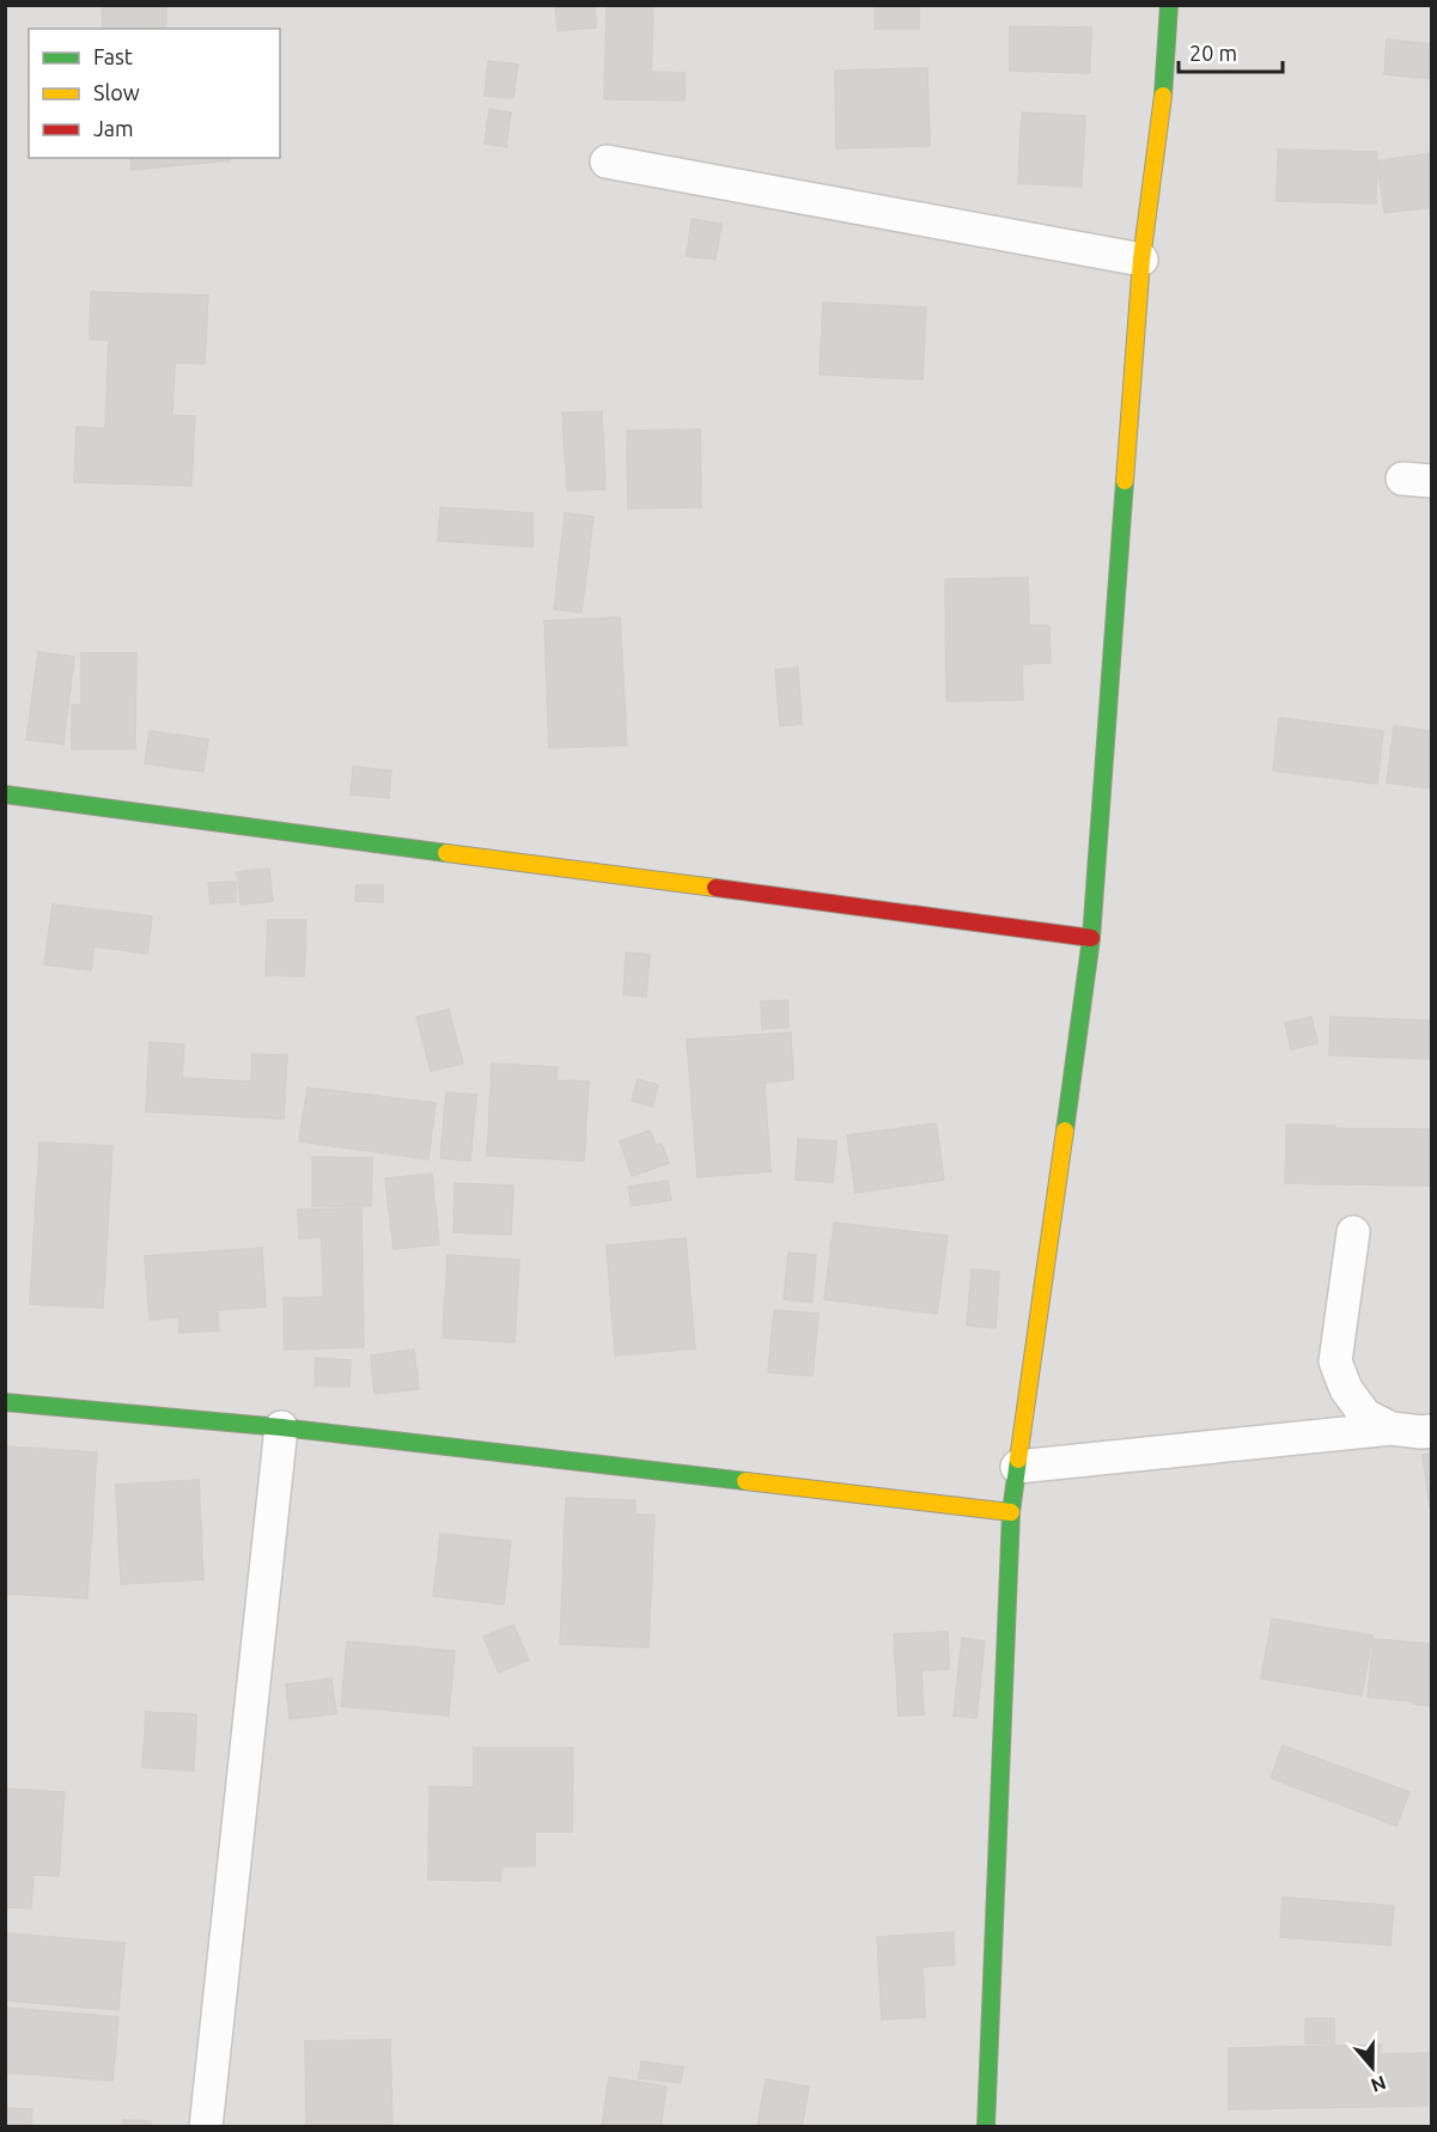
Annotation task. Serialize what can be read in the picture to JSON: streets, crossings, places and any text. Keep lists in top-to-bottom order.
{
  "legend": ["Fast", "Slow", "Jam"],
  "scale_bar": "20 m",
  "north": "bottom"
}
